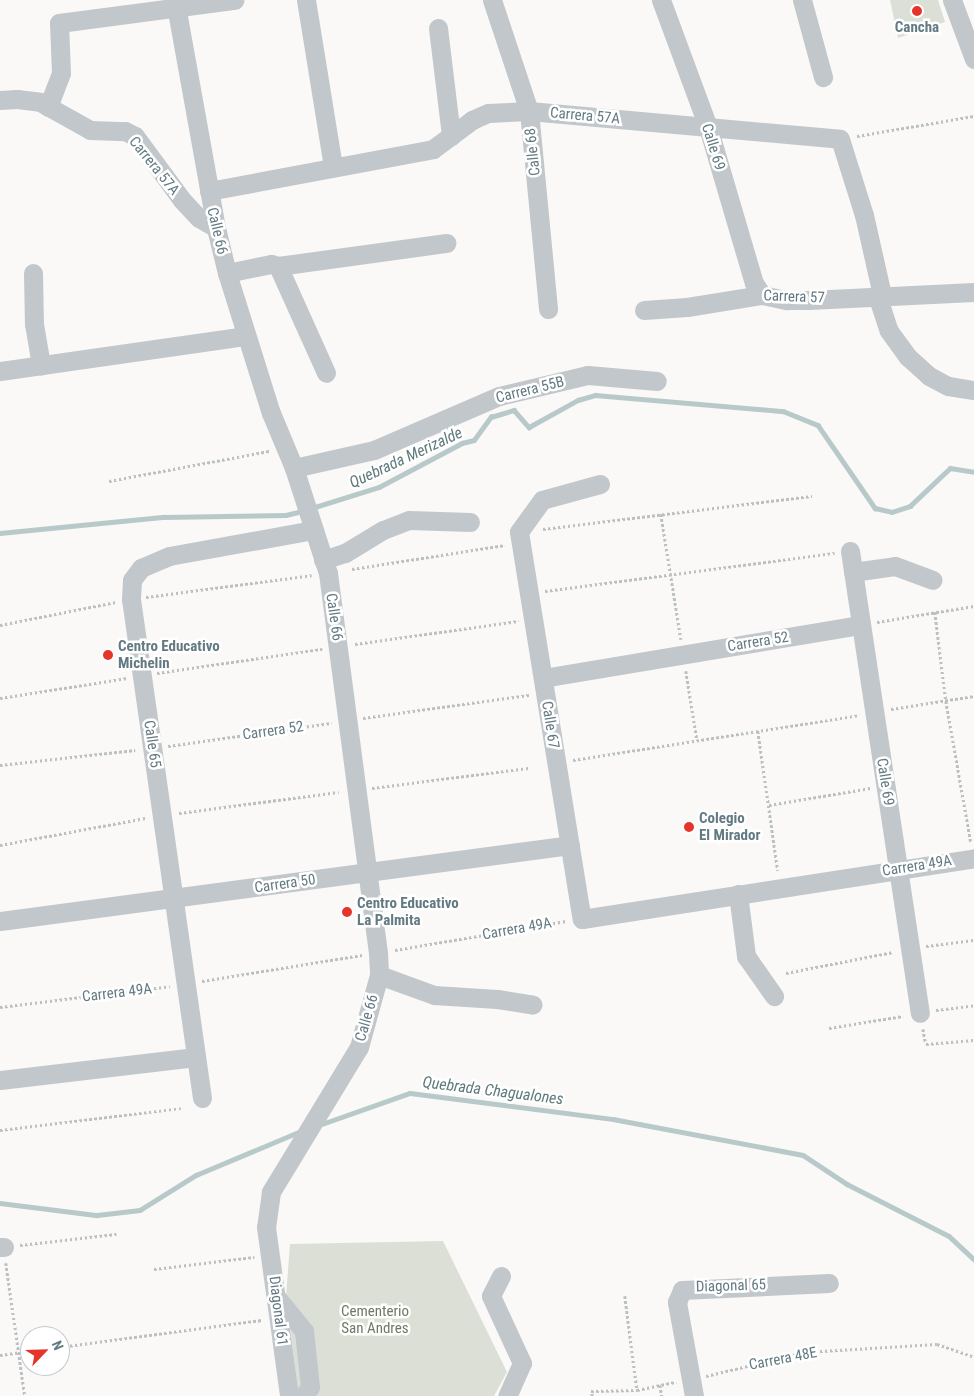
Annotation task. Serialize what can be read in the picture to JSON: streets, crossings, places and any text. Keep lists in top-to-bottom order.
{
  "streets": {
    "street": [
      "Carrera 57A",
      "Calle 69",
      "Calle 68",
      "Calle 66",
      "Carrera 57",
      "Carrera 55B",
      "Carrera 52",
      "Calle 67",
      "Calle 65",
      "Carrera 49A",
      "Carrera 50",
      "Diagonal 65",
      "Diagonal 61"
    ],
    "path": ["Carrera 48E"]
  },
  "crossings": [
    ["Carrera 57A", "Calle 69"],
    ["Carrera 57A", "Calle 68"],
    ["Carrera 57A", "Calle 66"],
    ["Calle 69", "Carrera 57"],
    ["Calle 69", "Carrera 52"],
    ["Calle 69", "Carrera 49A"],
    ["Calle 66", "Carrera 55B"],
    ["Calle 66", "Carrera 52"],
    ["Calle 66", "Calle 65"],
    ["Calle 66", "Carrera 49A"],
    ["Calle 66", "Carrera 50"],
    ["Calle 66", "Diagonal 61"],
    ["Carrera 52", "Calle 67"],
    ["Carrera 52", "Calle 65"],
    ["Calle 67", "Carrera 49A"],
    ["Calle 67", "Carrera 50"],
    ["Calle 65", "Carrera 49A"],
    ["Calle 65", "Carrera 50"],
    ["Diagonal 65", "Carrera 48E"]
  ],
  "water": ["Quebrada Merizalde", "Quebrada Chagualones"],
  "parks": ["Cementerio San Andres"],
  "places": [
    "Cancha",
    "Centro Educativo Michelin",
    "Colegio El Mirador",
    "Centro Educativo La Palmita"
  ],
  "north": "top right"
}
